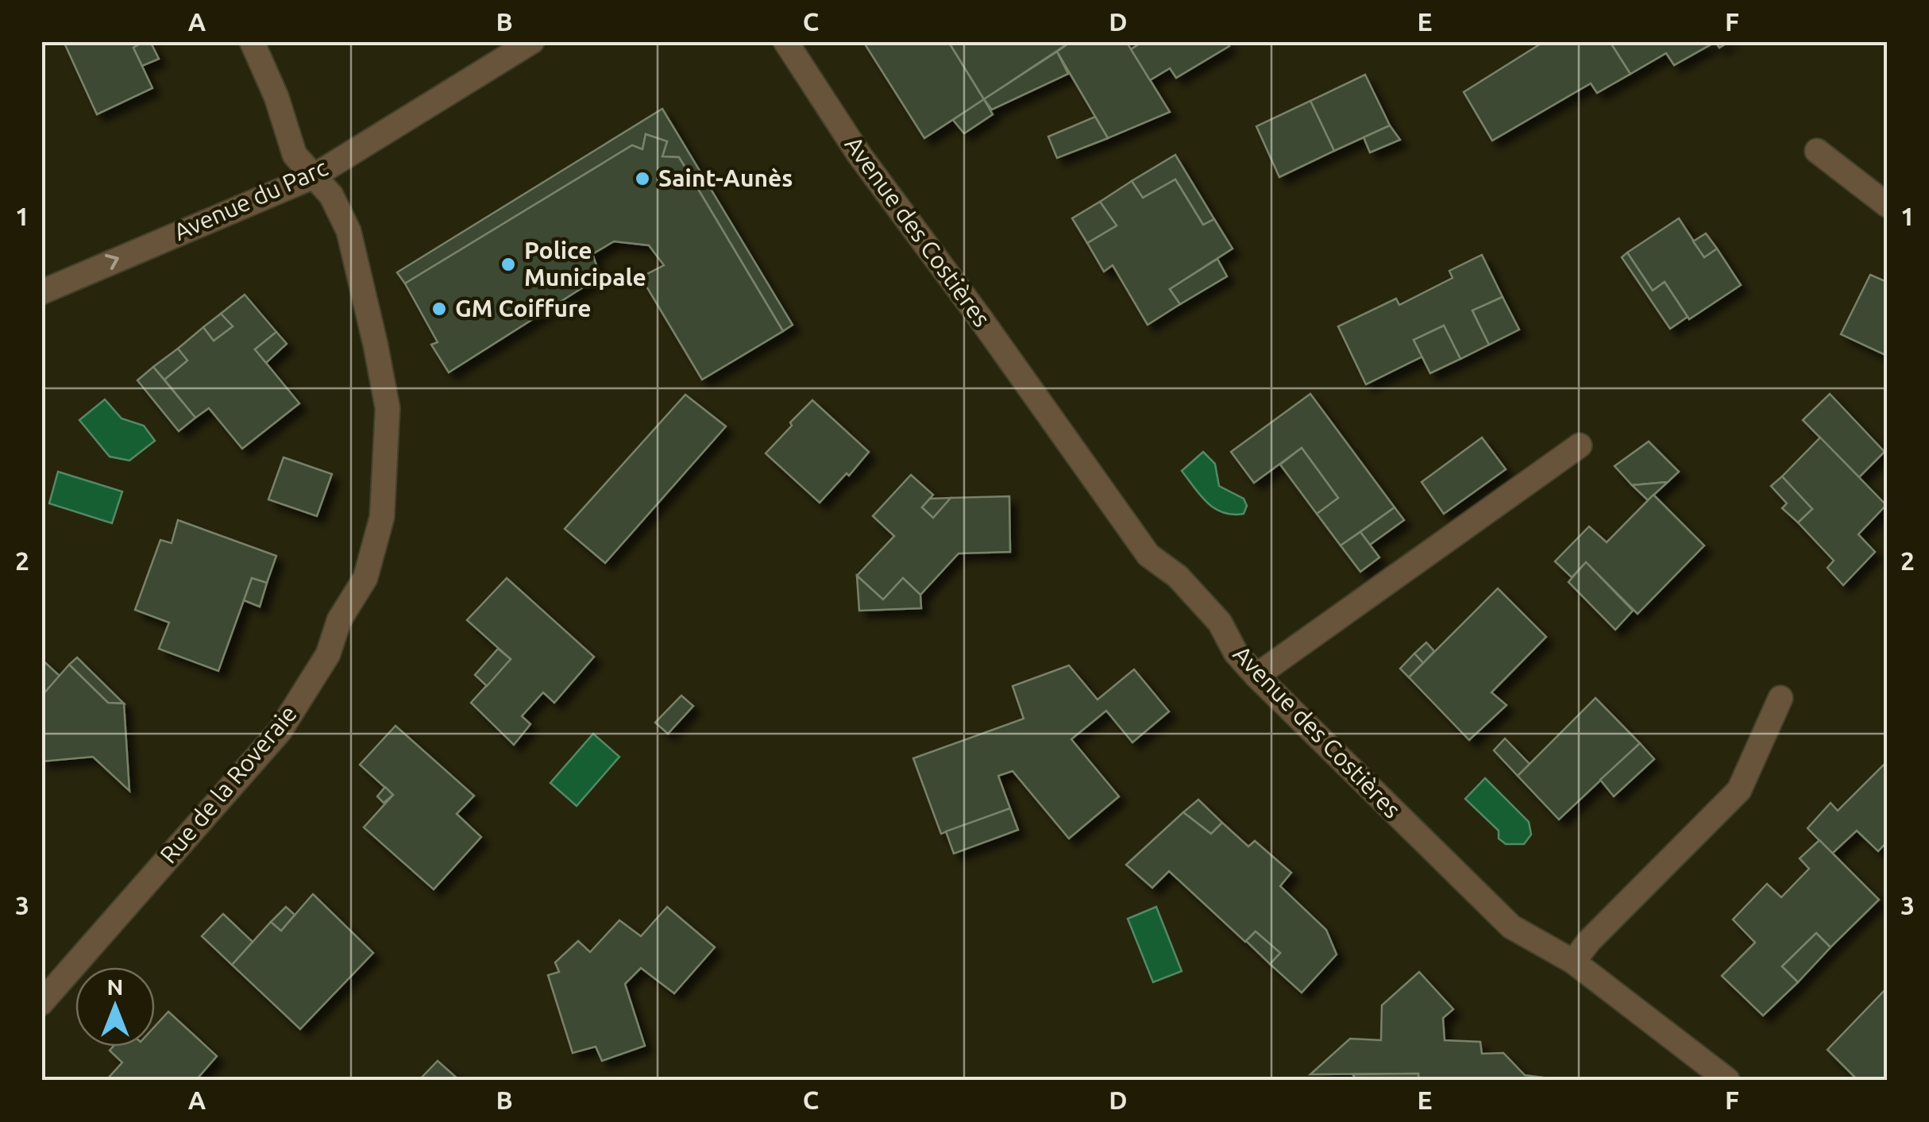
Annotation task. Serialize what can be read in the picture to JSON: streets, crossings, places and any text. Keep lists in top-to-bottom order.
{
  "streets": {
    "street": ["Avenue du Parc", "Avenue des Costières", "Rue de la Roveraie"]
  },
  "crossings": [
    ["Avenue du Parc", "Rue de la Roveraie"]
  ],
  "one_way": ["Avenue du Parc"],
  "places": ["Saint-Aunès", "Police Municipale", "GM Coiffure"],
  "north": "top",
  "grid": {
    "columns": [
      "A",
      "B",
      "C",
      "D",
      "E",
      "F"
    ],
    "rows": ["1", "2", "3"]
  }
}
